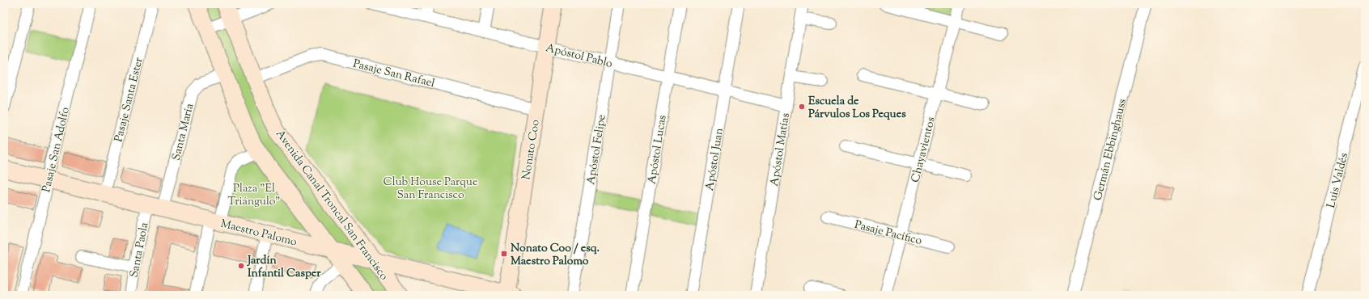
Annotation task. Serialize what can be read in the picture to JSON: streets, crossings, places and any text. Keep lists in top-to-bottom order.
{
  "streets": {
    "street": [
      "Apóstol Pablo",
      "Pasaje San Rafael",
      "Pasaje Santa Ester",
      "Santa María",
      "Pasaje San Adolfo",
      "Nonato Coo",
      "Apóstol Felipe",
      "Apóstol Lucas",
      "Apóstol Matías",
      "Chayavientos",
      "Germán Ebbinghauss",
      "Apóstol Juan",
      "Luis Valdés",
      "Avenida Canal Troncal San Francisco",
      "Maestro Palomo",
      "Pasaje Pacífico",
      "Santa Paola"
    ]
  },
  "crossings": [
    ["Apóstol Pablo", "Nonato Coo"],
    ["Apóstol Pablo", "Apóstol Felipe"],
    ["Apóstol Pablo", "Apóstol Lucas"],
    ["Apóstol Pablo", "Apóstol Matías"],
    ["Apóstol Pablo", "Apóstol Juan"],
    ["Pasaje San Rafael", "Nonato Coo"],
    ["Pasaje San Rafael", "Avenida Canal Troncal San Francisco"],
    ["Pasaje Santa Ester", "Maestro Palomo"],
    ["Santa María", "Maestro Palomo"],
    ["Santa María", "Santa Paola"],
    ["Pasaje San Adolfo", "Maestro Palomo"],
    ["Nonato Coo", "Maestro Palomo"],
    ["Chayavientos", "Pasaje Pacífico"],
    ["Avenida Canal Troncal San Francisco", "Maestro Palomo"],
    ["Maestro Palomo", "Santa Paola"]
  ],
  "parks": ["Club House Parque San Francisco", "Plaza \"El Triángulo\""],
  "places": {
    "other": ["Escuela de Párvulos Los Peques", "Jardín Infantil Casper"],
    "transit": ["Nonato Coo / esq. Maestro Palomo"]
  }
}
